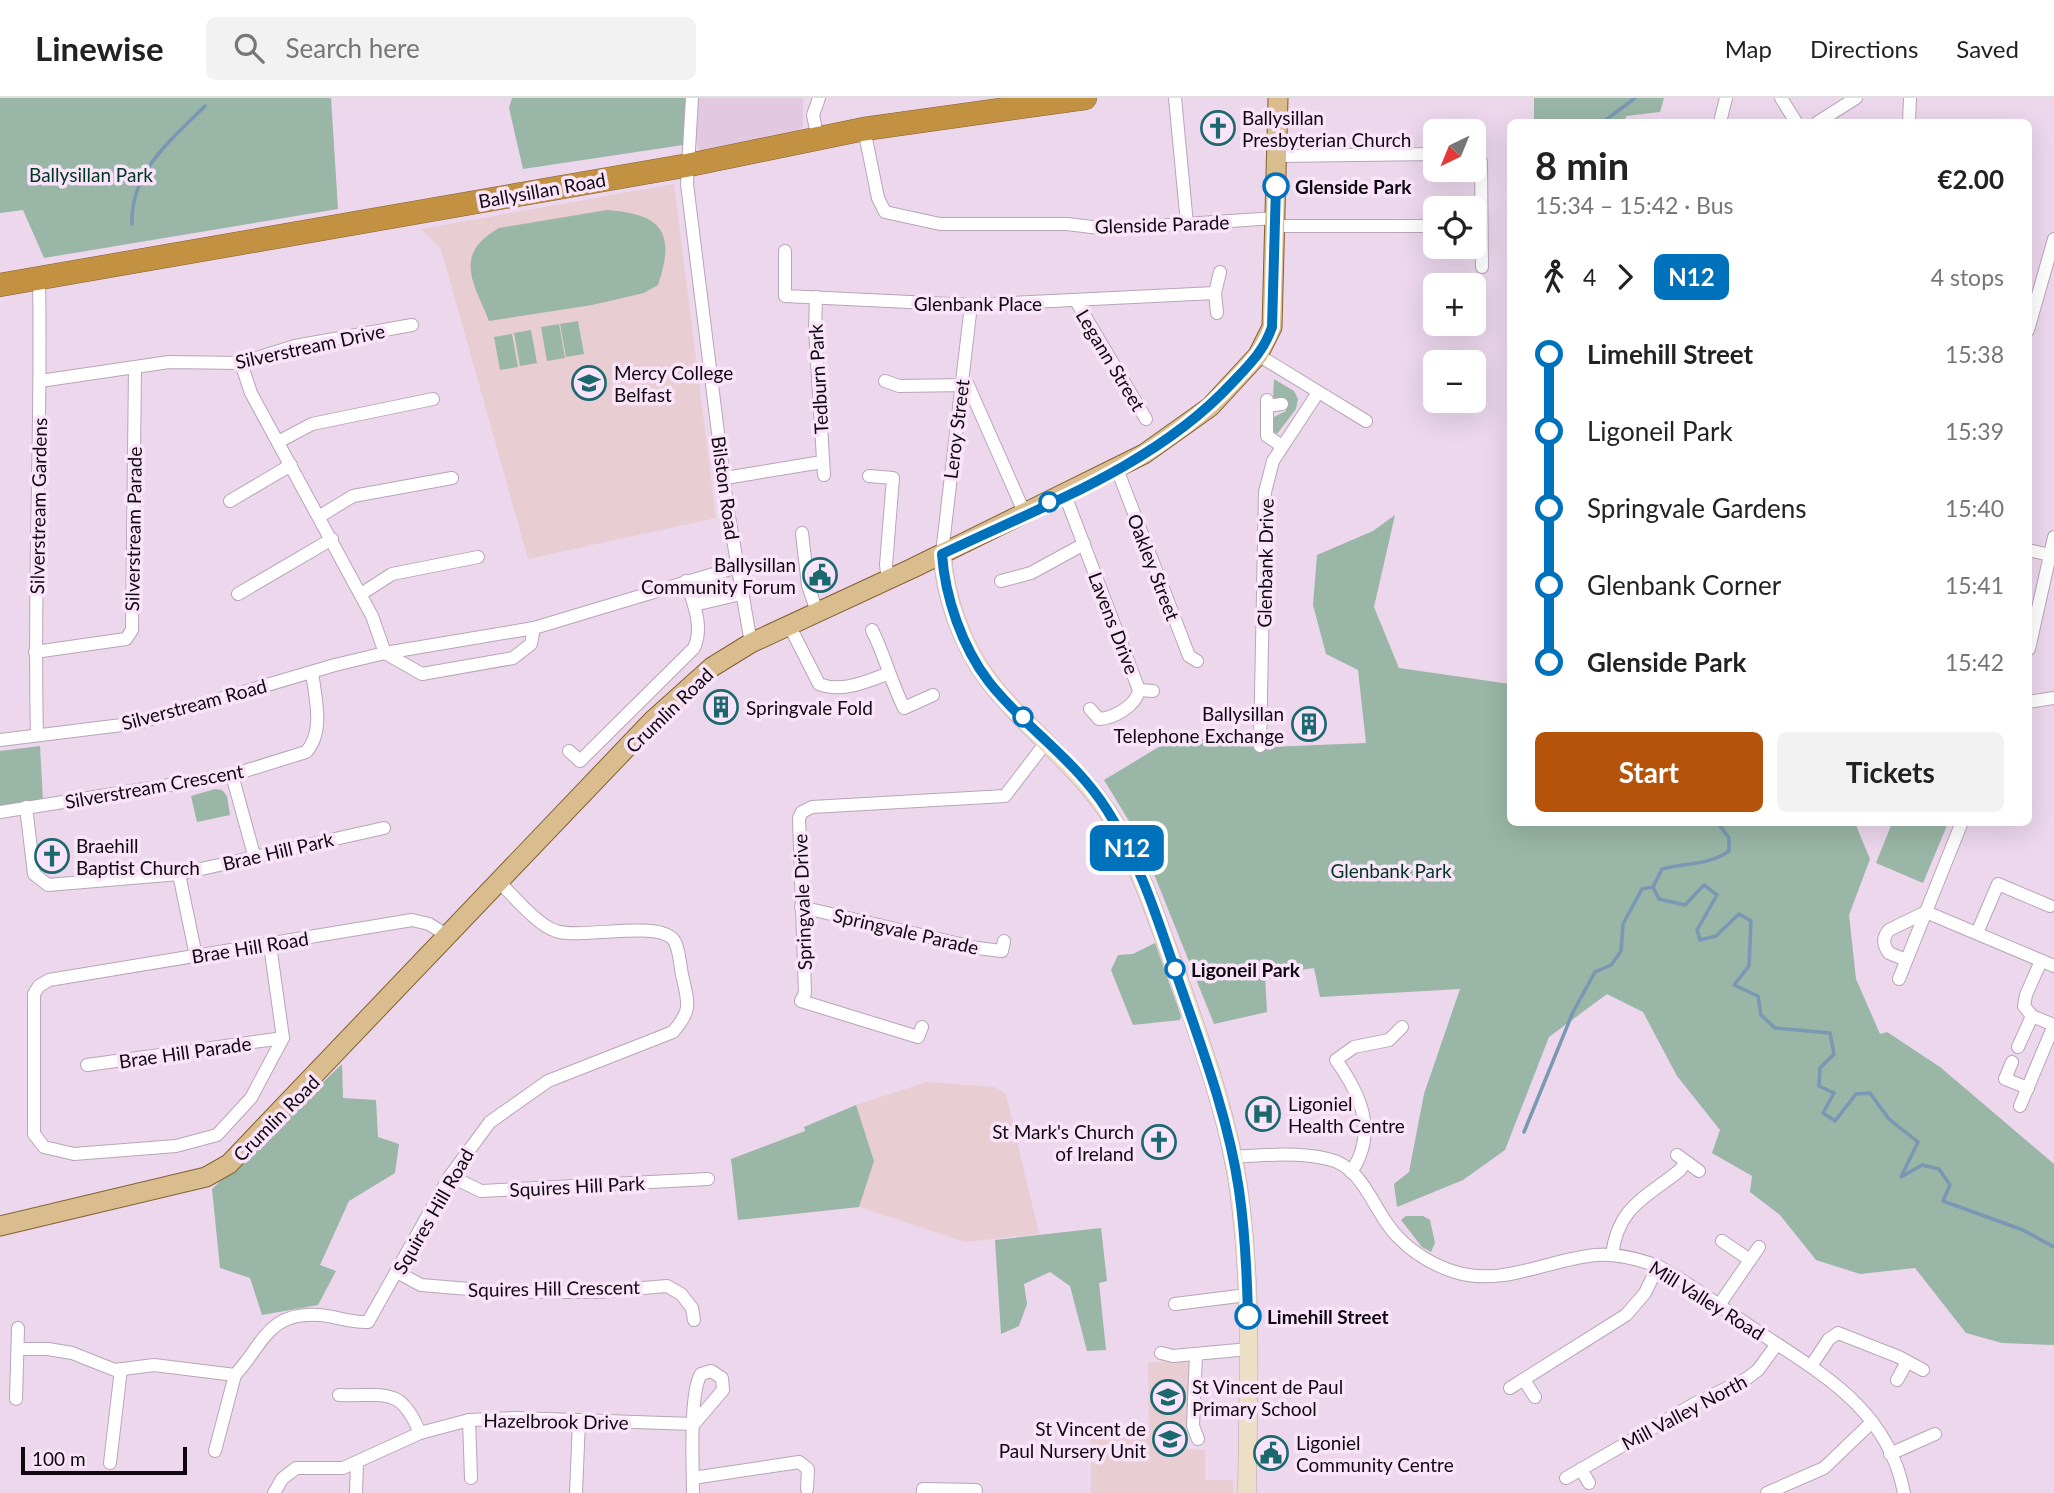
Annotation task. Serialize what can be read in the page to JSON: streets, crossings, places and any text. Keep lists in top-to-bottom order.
{
  "streets": {
    "highway": ["Ballysillan Road"],
    "main road": ["Crumlin Road"],
    "street": [
      "Glenside Parade",
      "Glenbank Place",
      "Silverstream Drive",
      "Legann Street",
      "Tedburn Park",
      "Leroy Street",
      "Bilston Road",
      "Silverstream Gardens",
      "Silverstream Parade",
      "Glenbank Drive",
      "Oakley Street",
      "Lavens Drive",
      "Silverstream Road",
      "Silverstream Crescent",
      "Brae Hill Park",
      "Springvale Drive",
      "Springvale Parade",
      "Brae Hill Road",
      "Brae Hill Parade",
      "Squires Hill Park",
      "Squires Hill Road",
      "Squires Hill Crescent",
      "Mill Valley Road",
      "Mill Valley North",
      "Hazelbrook Drive"
    ]
  },
  "crossings": [
    ["Ballysillan Road", "Glenside Parade"],
    ["Ballysillan Road", "Bilston Road"],
    ["Ballysillan Road", "Silverstream Gardens"],
    ["Glenside Parade", "Crumlin Road"],
    ["Glenbank Place", "Legann Street"],
    ["Glenbank Place", "Tedburn Park"],
    ["Glenbank Place", "Leroy Street"],
    ["Silverstream Drive", "Silverstream Gardens"],
    ["Silverstream Drive", "Silverstream Parade"],
    ["Tedburn Park", "Bilston Road"],
    ["Leroy Street", "Crumlin Road"],
    ["Bilston Road", "Silverstream Road"],
    ["Bilston Road", "Crumlin Road"],
    ["Silverstream Gardens", "Silverstream Parade"],
    ["Silverstream Gardens", "Silverstream Road"],
    ["Oakley Street", "Crumlin Road"],
    ["Lavens Drive", "Crumlin Road"],
    ["Silverstream Road", "Silverstream Crescent"],
    ["Crumlin Road", "Brae Hill Road"],
    ["Crumlin Road", "Squires Hill Road"],
    ["Silverstream Crescent", "Brae Hill Park"],
    ["Springvale Drive", "Springvale Parade"],
    ["Brae Hill Road", "Brae Hill Parade"],
    ["Squires Hill Park", "Squires Hill Road"],
    ["Squires Hill Road", "Squires Hill Crescent"],
    ["Mill Valley Road", "Mill Valley North"]
  ],
  "parks": ["Ballysillan Park", "Glenbank Park"],
  "places": {
    "church": ["Ballysillan Presbyterian Church", "Braehill Baptist Church", "St Mark's Church of Ireland"],
    "other": ["Glenside Park", "Ligoneil Park", "Limehill Street"],
    "school or university": ["Mercy College Belfast", "St Vincent de Paul Primary School", "St Vincent de Paul Nursery Unit"],
    "public building": ["Ballysillan Community Forum", "Ligoniel Community Centre"],
    "building": ["Springvale Fold", "Ballysillan Telephone Exchange"],
    "hospital": ["Ligoniel Health Centre"]
  },
  "lines": ["bus line N12"],
  "scale_bar": "100 m",
  "north": "bottom left",
  "page": {
    "header": "Linewise",
    "search": "Search here",
    "nav": ["Map", "Directions", "Saved"],
    "on_map": "N12",
    "map_buttons": ["+", "−"],
    "heading": ["8 min", "15:34 – 15:42 · Bus", "€2.00"],
    "legs": ["4", "N12", "4 stops"],
    "list": [
      {
        "name": "Limehill Street",
        "value": "15:38"
      },
      {
        "name": "Ligoneil Park",
        "value": "15:39"
      },
      {
        "name": "Springvale Gardens",
        "value": "15:40"
      },
      {
        "name": "Glenbank Corner",
        "value": "15:41"
      },
      {
        "name": "Glenside Park",
        "value": "15:42"
      }
    ],
    "buttons": ["Start", "Tickets"],
    "scale": "100 m"
  }
}
